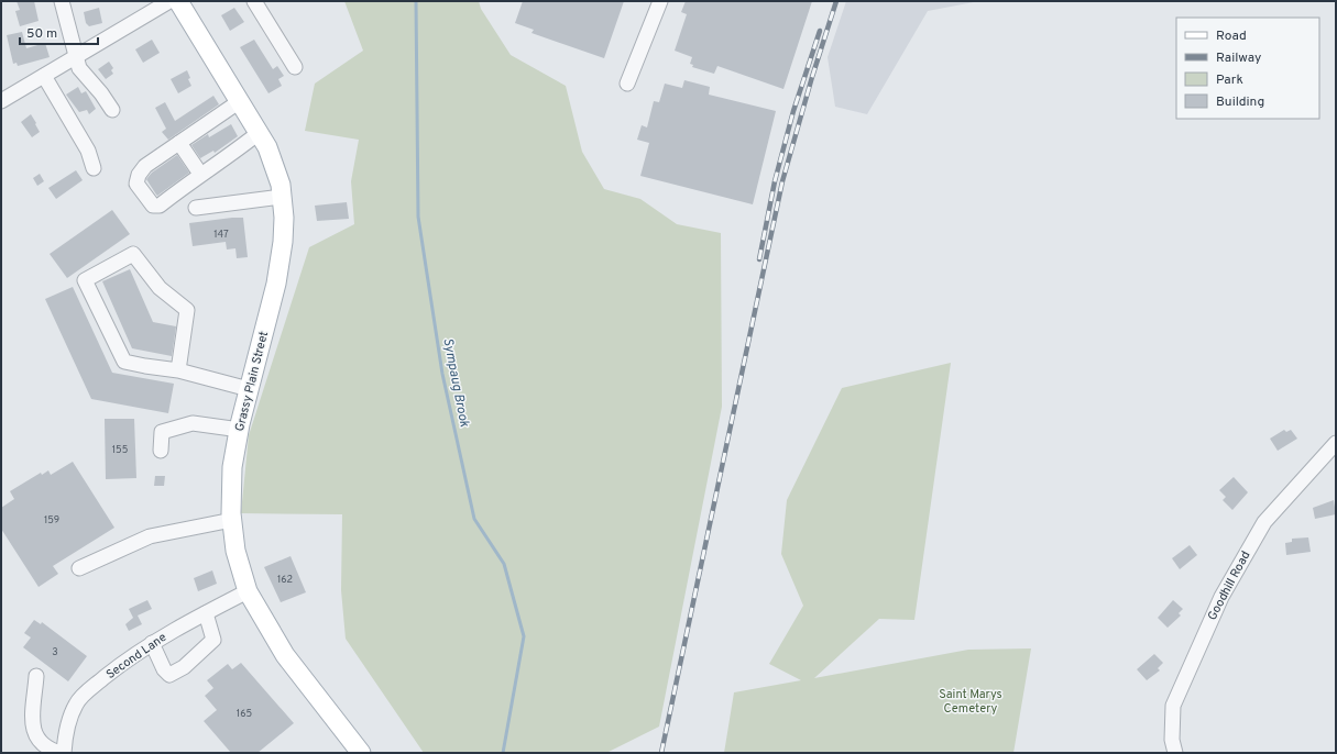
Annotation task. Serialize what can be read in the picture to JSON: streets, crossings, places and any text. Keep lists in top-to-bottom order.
{
  "streets": {
    "main road": ["Grassy Plain Street"],
    "street": ["Goodhill Road", "Second Lane"]
  },
  "crossings": [
    ["Grassy Plain Street", "Second Lane"]
  ],
  "water": ["Sympaug Brook"],
  "parks": ["Saint Marys Cemetery"],
  "house_numbers": [
    "147",
    "155",
    "159",
    "162",
    "3",
    "165"
  ],
  "legend": [
    "Road",
    "Railway",
    "Park",
    "Building"
  ],
  "scale_bar": "50 m"
}
